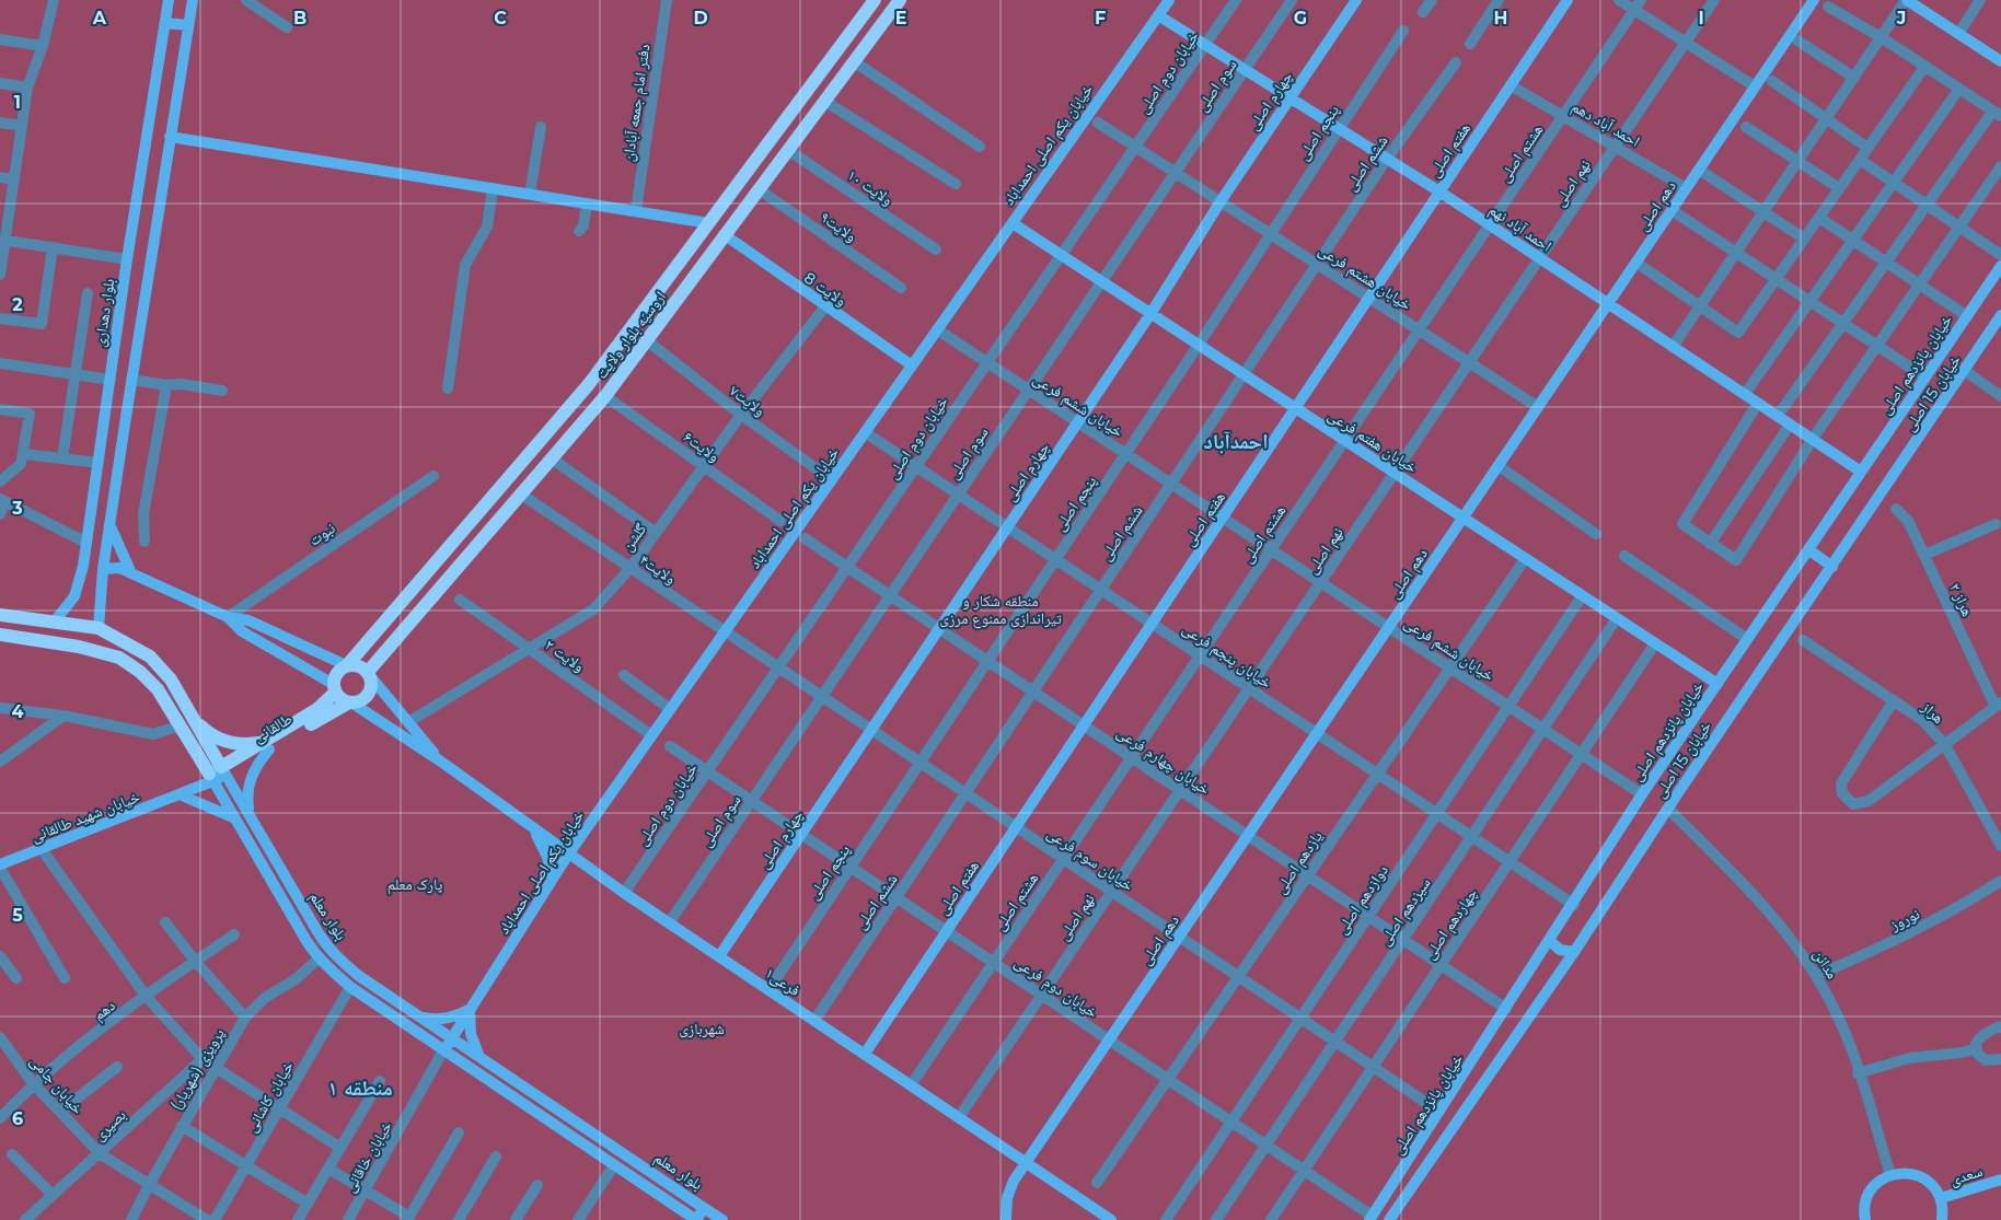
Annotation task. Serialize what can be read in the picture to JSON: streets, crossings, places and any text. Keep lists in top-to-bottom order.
{
  "streets": {
    "main road": [
      "چهارم اصلی",
      "خیابان یکم اصلی احمداباد",
      "هفتم اصلی",
      "دهم اصلی",
      "احمد آباد نهم",
      "ولایت 8",
      "بلوار دهداری",
      "اروسیّه بلوار ولایت",
      "خیابان پانزدهم اصلی",
      "خیابان 15 اصلی",
      "خیابان هفتم فرعی",
      "طالقانی",
      "خیابان شهيد طالقانی",
      "بلوار معلم",
      "فرعی۱",
      "سعدی"
    ],
    "street": [
      "خیابان دوم اصلی",
      "سوم اصلی",
      "دفتر امام جمعه آبادان",
      "احمد آباد دهم",
      "پنجم اصلی",
      "هشتم اصلی",
      "ششم اصلی",
      "نهم اصلی",
      "ولایت ۱۰",
      "ولایت۹",
      "خیابان هشتم فرعی",
      "ولایت۷",
      "خیابان ششم فرعی",
      "ولایت۶",
      "نبوت",
      "گلشن",
      "ولایت۴",
      "هراز ۲",
      "ولایت ۲",
      "خیابان پنجم فرعی",
      "هراز",
      "خیابان چهارم فرعی",
      "خیابان سوم فرعی",
      "یازدهم اصلی",
      "دوازدهم اصلی",
      "سیزدهم اصلی",
      "نوروز",
      "چهاردهم اصلی",
      "مدائن",
      "خیابان دوم فرعی",
      "دهم",
      "پرویزی (شهریار)",
      "خیابان جامی",
      "خیابان کاشانی",
      "بصیری",
      "خیابان خاقانی"
    ]
  },
  "crossings": [
    ["خیابان دوم اصلی", "احمد آباد نهم"],
    ["خیابان دوم اصلی", "خیابان هشتم فرعی"],
    ["خیابان دوم اصلی", "خیابان ششم فرعی"],
    ["خیابان دوم اصلی", "خیابان هفتم فرعی"],
    ["خیابان دوم اصلی", "خیابان پنجم فرعی"],
    ["خیابان دوم اصلی", "خیابان چهارم فرعی"],
    ["خیابان دوم اصلی", "خیابان سوم فرعی"],
    ["خیابان دوم اصلی", "فرعی۱"],
    ["خیابان دوم اصلی", "خیابان دوم فرعی"],
    ["سوم اصلی", "احمد آباد نهم"],
    ["سوم اصلی", "خیابان هشتم فرعی"],
    ["سوم اصلی", "خیابان ششم فرعی"],
    ["سوم اصلی", "خیابان هفتم فرعی"],
    ["سوم اصلی", "خیابان پنجم فرعی"],
    ["سوم اصلی", "خیابان چهارم فرعی"],
    ["سوم اصلی", "خیابان سوم فرعی"],
    ["سوم اصلی", "فرعی۱"],
    ["سوم اصلی", "خیابان دوم فرعی"],
    ["چهارم اصلی", "احمد آباد نهم"],
    ["چهارم اصلی", "خیابان هشتم فرعی"],
    ["چهارم اصلی", "خیابان ششم فرعی"],
    ["چهارم اصلی", "خیابان هفتم فرعی"],
    ["چهارم اصلی", "خیابان پنجم فرعی"],
    ["چهارم اصلی", "خیابان چهارم فرعی"],
    ["چهارم اصلی", "خیابان سوم فرعی"],
    ["چهارم اصلی", "فرعی۱"],
    ["چهارم اصلی", "خیابان دوم فرعی"],
    ["احمد آباد دهم", "هفتم اصلی"],
    ["احمد آباد دهم", "هشتم اصلی"],
    ["احمد آباد دهم", "نهم اصلی"],
    ["احمد آباد دهم", "دهم اصلی"],
    ["پنجم اصلی", "احمد آباد نهم"],
    ["پنجم اصلی", "خیابان هشتم فرعی"],
    ["پنجم اصلی", "خیابان ششم فرعی"],
    ["پنجم اصلی", "خیابان هفتم فرعی"],
    ["پنجم اصلی", "خیابان پنجم فرعی"],
    ["پنجم اصلی", "خیابان چهارم فرعی"],
    ["پنجم اصلی", "خیابان سوم فرعی"],
    ["پنجم اصلی", "فرعی۱"],
    ["پنجم اصلی", "خیابان دوم فرعی"],
    ["خیابان یکم اصلی احمداباد", "احمد آباد نهم"],
    ["خیابان یکم اصلی احمداباد", "ولایت 8"],
    ["خیابان یکم اصلی احمداباد", "ولایت۷"],
    ["خیابان یکم اصلی احمداباد", "خیابان ششم فرعی"],
    ["خیابان یکم اصلی احمداباد", "خیابان هفتم فرعی"],
    ["خیابان یکم اصلی احمداباد", "ولایت۴"],
    ["خیابان یکم اصلی احمداباد", "ولایت ۲"],
    ["خیابان یکم اصلی احمداباد", "خیابان پنجم فرعی"],
    ["خیابان یکم اصلی احمداباد", "خیابان سوم فرعی"],
    ["خیابان یکم اصلی احمداباد", "بلوار معلم"],
    ["خیابان یکم اصلی احمداباد", "فرعی۱"],
    ["خیابان یکم اصلی احمداباد", "خیابان خاقانی"],
    ["هفتم اصلی", "احمد آباد نهم"],
    ["هفتم اصلی", "خیابان هشتم فرعی"],
    ["هفتم اصلی", "خیابان ششم فرعی"],
    ["هفتم اصلی", "خیابان هفتم فرعی"],
    ["هفتم اصلی", "خیابان پنجم فرعی"],
    ["هفتم اصلی", "خیابان چهارم فرعی"],
    ["هفتم اصلی", "خیابان سوم فرعی"],
    ["هفتم اصلی", "فرعی۱"],
    ["هفتم اصلی", "خیابان دوم فرعی"],
    ["هشتم اصلی", "احمد آباد نهم"],
    ["هشتم اصلی", "خیابان هشتم فرعی"],
    ["هشتم اصلی", "خیابان ششم فرعی"],
    ["هشتم اصلی", "خیابان هفتم فرعی"],
    ["هشتم اصلی", "خیابان پنجم فرعی"],
    ["هشتم اصلی", "خیابان چهارم فرعی"],
    ["هشتم اصلی", "خیابان سوم فرعی"],
    ["هشتم اصلی", "فرعی۱"],
    ["هشتم اصلی", "خیابان دوم فرعی"],
    ["ششم اصلی", "احمد آباد نهم"],
    ["ششم اصلی", "خیابان هشتم فرعی"],
    ["ششم اصلی", "خیابان ششم فرعی"],
    ["ششم اصلی", "خیابان هفتم فرعی"],
    ["ششم اصلی", "خیابان پنجم فرعی"],
    ["ششم اصلی", "خیابان چهارم فرعی"],
    ["ششم اصلی", "خیابان سوم فرعی"],
    ["ششم اصلی", "فرعی۱"],
    ["ششم اصلی", "خیابان دوم فرعی"],
    ["نهم اصلی", "احمد آباد نهم"],
    ["نهم اصلی", "خیابان هشتم فرعی"],
    ["نهم اصلی", "خیابان ششم فرعی"],
    ["نهم اصلی", "خیابان هفتم فرعی"],
    ["نهم اصلی", "خیابان پنجم فرعی"],
    ["نهم اصلی", "خیابان چهارم فرعی"],
    ["نهم اصلی", "خیابان سوم فرعی"],
    ["نهم اصلی", "فرعی۱"],
    ["نهم اصلی", "خیابان دوم فرعی"],
    ["ولایت ۱۰", "اروسیّه بلوار ولایت"],
    ["دهم اصلی", "احمد آباد نهم"],
    ["دهم اصلی", "خیابان هشتم فرعی"],
    ["دهم اصلی", "خیابان ششم فرعی"],
    ["دهم اصلی", "خیابان هفتم فرعی"],
    ["دهم اصلی", "خیابان پنجم فرعی"],
    ["دهم اصلی", "خیابان چهارم فرعی"],
    ["دهم اصلی", "خیابان سوم فرعی"],
    ["دهم اصلی", "فرعی۱"],
    ["دهم اصلی", "خیابان دوم فرعی"],
    ["ولایت۹", "اروسیّه بلوار ولایت"],
    ["احمد آباد نهم", "خیابان پانزدهم اصلی"],
    ["ولایت 8", "اروسیّه بلوار ولایت"],
    ["ولایت 8", "گلشن"],
    ["بلوار دهداری", "بلوار معلم"],
    ["اروسیّه بلوار ولایت", "ولایت۷"],
    ["اروسیّه بلوار ولایت", "ولایت۶"],
    ["اروسیّه بلوار ولایت", "ولایت۴"],
    ["اروسیّه بلوار ولایت", "طالقانی"],
    ["خیابان پانزدهم اصلی", "خیابان ششم فرعی"],
    ["خیابان پانزدهم اصلی", "خیابان هفتم فرعی"],
    ["خیابان پانزدهم اصلی", "خیابان پنجم فرعی"],
    ["خیابان پانزدهم اصلی", "خیابان چهارم فرعی"],
    ["خیابان پانزدهم اصلی", "خیابان سوم فرعی"],
    ["خیابان پانزدهم اصلی", "خیابان دوم فرعی"],
    ["خیابان 15 اصلی", "مدائن"],
    ["ولایت۷", "گلشن"],
    ["خیابان ششم فرعی", "یازدهم اصلی"],
    ["خیابان ششم فرعی", "دوازدهم اصلی"],
    ["خیابان ششم فرعی", "سیزدهم اصلی"],
    ["خیابان ششم فرعی", "چهاردهم اصلی"],
    ["خیابان هفتم فرعی", "یازدهم اصلی"],
    ["خیابان هفتم فرعی", "دوازدهم اصلی"],
    ["خیابان هفتم فرعی", "سیزدهم اصلی"],
    ["خیابان هفتم فرعی", "چهاردهم اصلی"],
    ["ولایت۶", "گلشن"],
    ["گلشن", "ولایت۴"],
    ["گلشن", "ولایت ۲"],
    ["ولایت۴", "خیابان سوم فرعی"],
    ["خیابان پنجم فرعی", "یازدهم اصلی"],
    ["خیابان پنجم فرعی", "دوازدهم اصلی"],
    ["خیابان پنجم فرعی", "سیزدهم اصلی"],
    ["خیابان پنجم فرعی", "چهاردهم اصلی"],
    ["طالقانی", "خیابان شهيد طالقانی"],
    ["طالقانی", "بلوار معلم"],
    ["خیابان چهارم فرعی", "یازدهم اصلی"],
    ["خیابان چهارم فرعی", "دوازدهم اصلی"],
    ["خیابان چهارم فرعی", "سیزدهم اصلی"],
    ["خیابان چهارم فرعی", "چهاردهم اصلی"],
    ["خیابان شهيد طالقانی", "بلوار معلم"],
    ["خیابان سوم فرعی", "یازدهم اصلی"],
    ["خیابان سوم فرعی", "دوازدهم اصلی"],
    ["خیابان سوم فرعی", "سیزدهم اصلی"],
    ["خیابان سوم فرعی", "چهاردهم اصلی"],
    ["یازدهم اصلی", "خیابان دوم فرعی"],
    ["دوازدهم اصلی", "خیابان دوم فرعی"],
    ["سیزدهم اصلی", "خیابان دوم فرعی"],
    ["بلوار معلم", "پرویزی (شهریار)"],
    ["بلوار معلم", "خیابان کاشانی"],
    ["بلوار معلم", "خیابان خاقانی"],
    ["نوروز", "مدائن"],
    ["چهاردهم اصلی", "خیابان دوم فرعی"],
    ["دهم", "خیابان جامی"],
    ["پرویزی (شهریار)", "خیابان جامی"],
    ["خیابان جامی", "بصیری"]
  ],
  "districts": ["احمدآباد", "منطقه ۱"],
  "parks": ["منطقه شکار و تیراندازی ممنوع مرزی", "پارک معلم", "شهربازی"],
  "grid": {
    "columns": [
      "A",
      "B",
      "C",
      "D",
      "E",
      "F",
      "G",
      "H",
      "I",
      "J"
    ],
    "rows": [
      "1",
      "2",
      "3",
      "4",
      "5",
      "6"
    ]
  }
}
